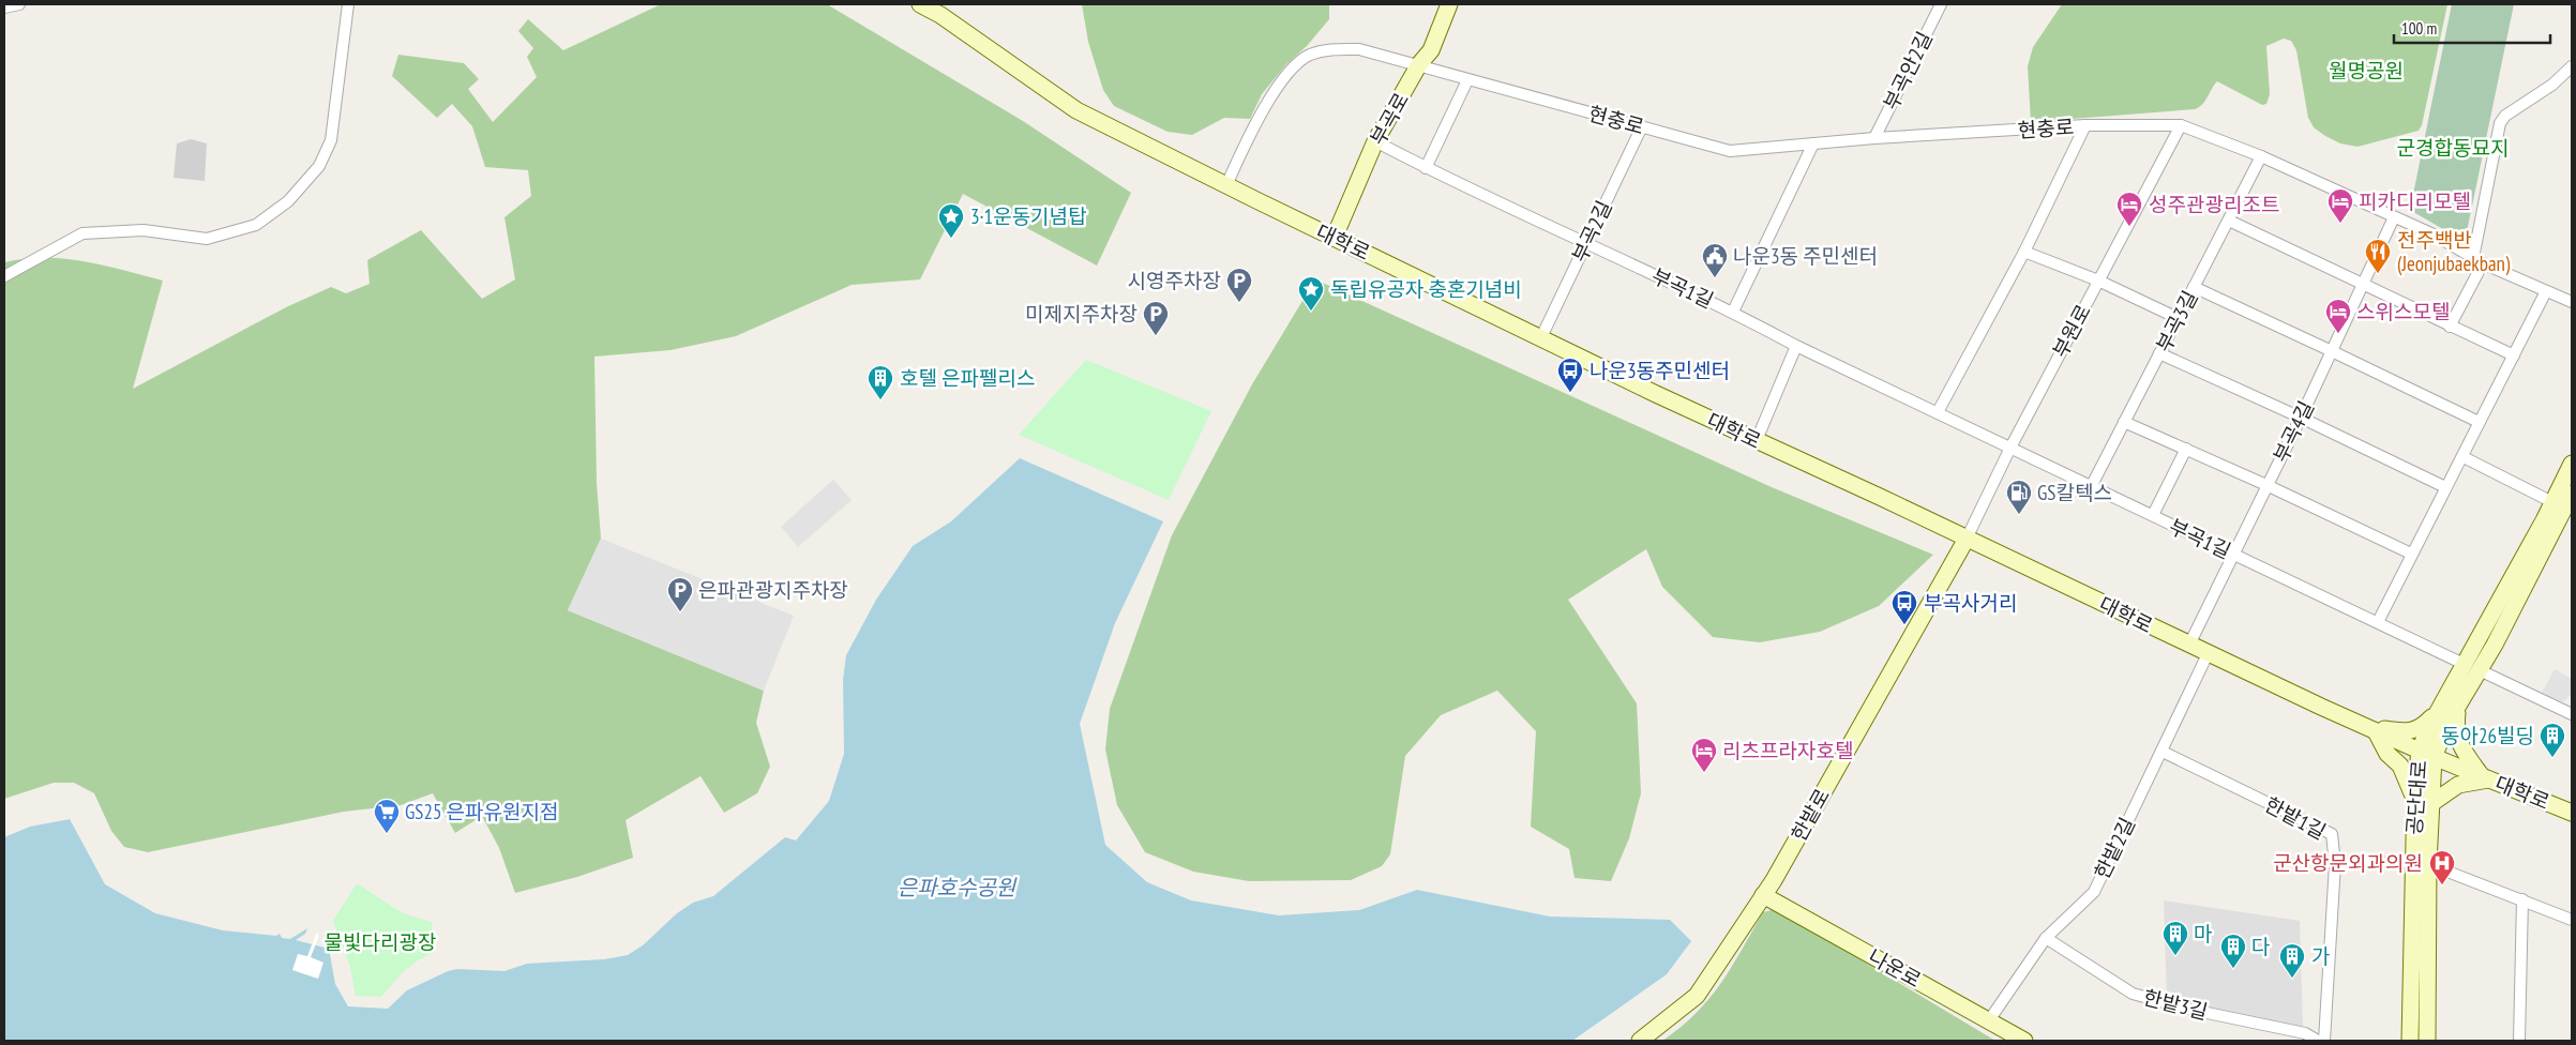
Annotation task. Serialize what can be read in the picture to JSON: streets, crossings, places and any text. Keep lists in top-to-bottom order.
{
  "streets": {
    "street": [
      "부곡안2길",
      "부곡로",
      "현충로",
      "부곡2길",
      "대학로",
      "부곡1길",
      "부곡3길",
      "부원로",
      "부곡4길",
      "공단대로",
      "한밭로",
      "한밭1길",
      "한밭2길",
      "나운로",
      "한밭3길"
    ]
  },
  "crossings": [
    ["부곡안2길", "현충로"],
    ["부곡로", "현충로"],
    ["부곡로", "대학로"],
    ["부곡로", "부곡1길"],
    ["현충로", "부곡2길"],
    ["현충로", "대학로"],
    ["현충로", "부곡3길"],
    ["현충로", "부원로"],
    ["현충로", "부곡4길"],
    ["부곡2길", "대학로"],
    ["부곡2길", "부곡1길"],
    ["대학로", "부원로"],
    ["대학로", "부곡4길"],
    ["대학로", "공단대로"],
    ["대학로", "한밭로"],
    ["대학로", "한밭2길"],
    ["부곡1길", "부곡3길"],
    ["부곡1길", "부원로"],
    ["부곡1길", "부곡4길"],
    ["부곡1길", "공단대로"],
    ["부원로", "한밭로"],
    ["한밭로", "나운로"],
    ["한밭1길", "한밭2길"],
    ["한밭2길", "나운로"],
    ["한밭2길", "한밭3길"]
  ],
  "water": ["은파호수공원"],
  "parks": ["월명공원", "군경합동묘지", "물빛다리광장"],
  "places": {
    "hotel": [
      "피카디리모텔",
      "성주관광리조트",
      "스위스모텔",
      "리츠프라자호텔"
    ],
    "place": ["3·1운동기념탑", "독립유공자 충혼기념비"],
    "restaurant": ["전주백반 (Jeonjubaekban)"],
    "public building": ["나운3동 주민센터"],
    "parking": ["시영주차장", "미제지주차장", "은파관광지주차장"],
    "bus stop": ["나운3동주민센터", "부곡사거리"],
    "building": [
      "호텔 은파펠리스",
      "동아26빌딩",
      "마",
      "다",
      "가"
    ],
    "fuel station": ["GS칼텍스"],
    "supermarket": ["GS25 은파유원지점"],
    "hospital": ["군산항문외과의원"]
  },
  "scale_bar": "100 m"
}
